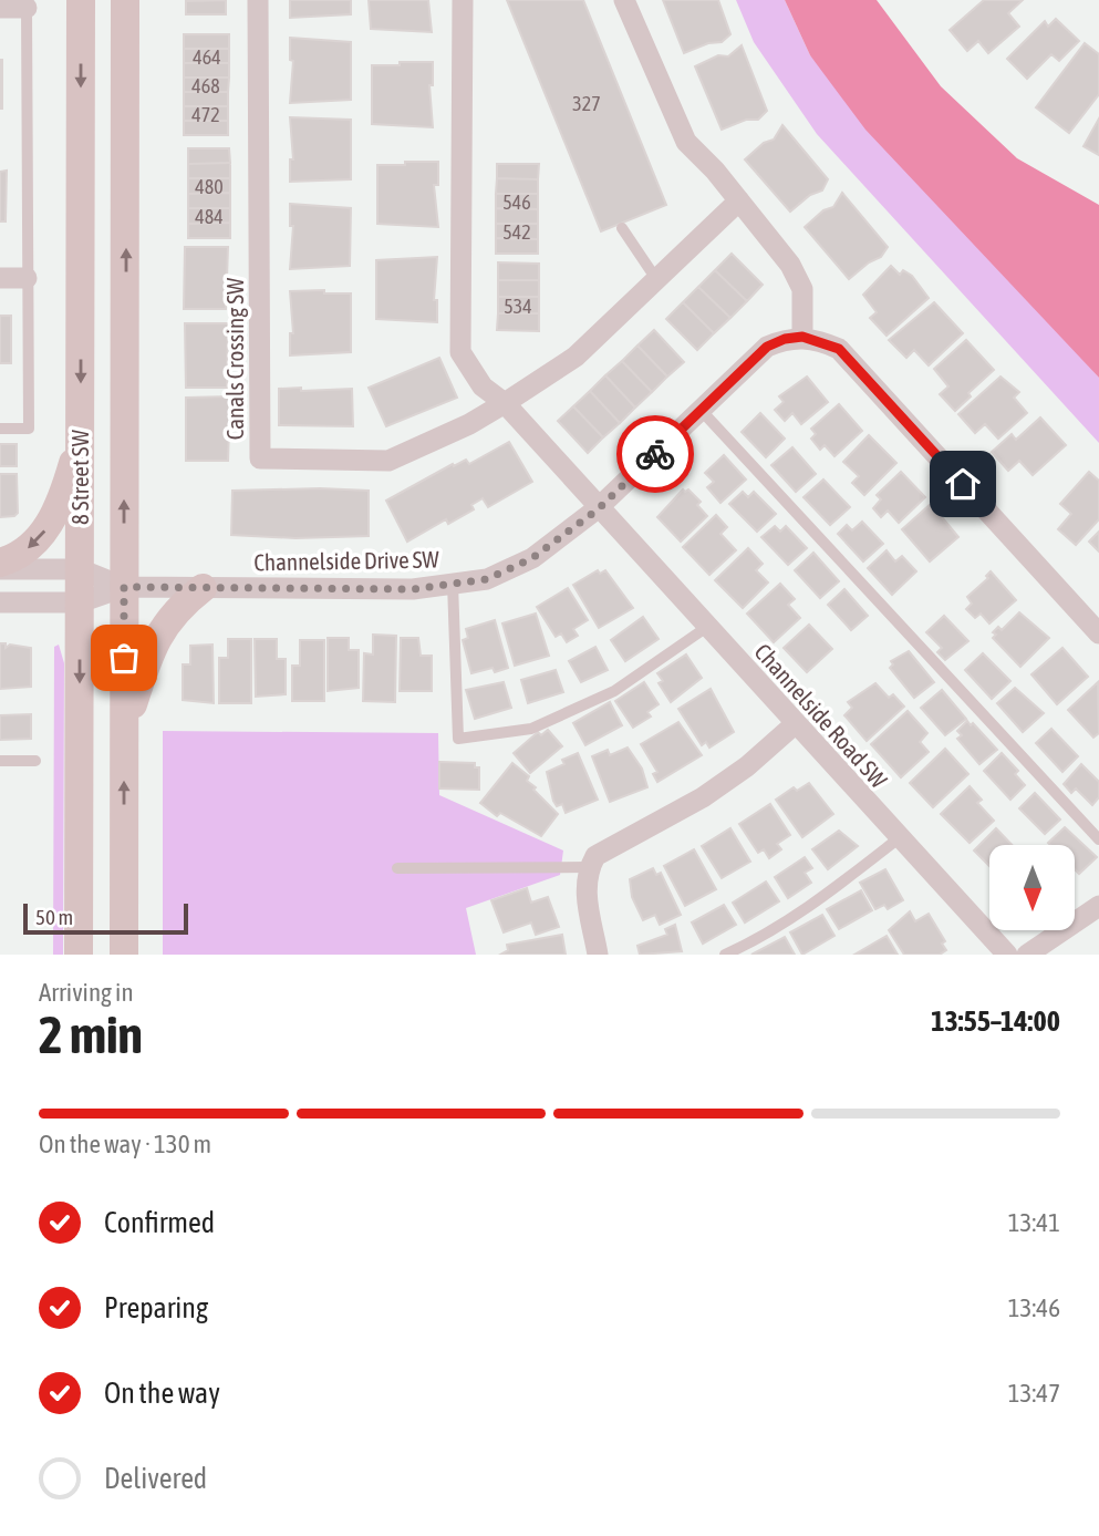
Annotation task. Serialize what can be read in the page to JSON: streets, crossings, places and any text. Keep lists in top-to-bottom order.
{
  "streets": {
    "main road": ["8 Street SW"],
    "street": ["Canals Crossing SW", "Channelside Drive SW", "Channelside Road SW"]
  },
  "crossings": [
    ["8 Street SW", "Channelside Drive SW"],
    ["Channelside Drive SW", "Channelside Road SW"]
  ],
  "house_numbers": [
    "464",
    "468",
    "327",
    "472",
    "480",
    "546",
    "484",
    "542",
    "534"
  ],
  "scale_bar": "50 m",
  "north": "bottom",
  "page": {
    "scale": "50 m",
    "heading": ["2 min", "Arriving in", "13:55–14:00"],
    "bar": "On the way · 130 m",
    "list": [
      ["Confirmed", "13:41"],
      ["Preparing", "13:46"],
      ["On the way", "13:47"],
      "Delivered"
    ]
  }
}
